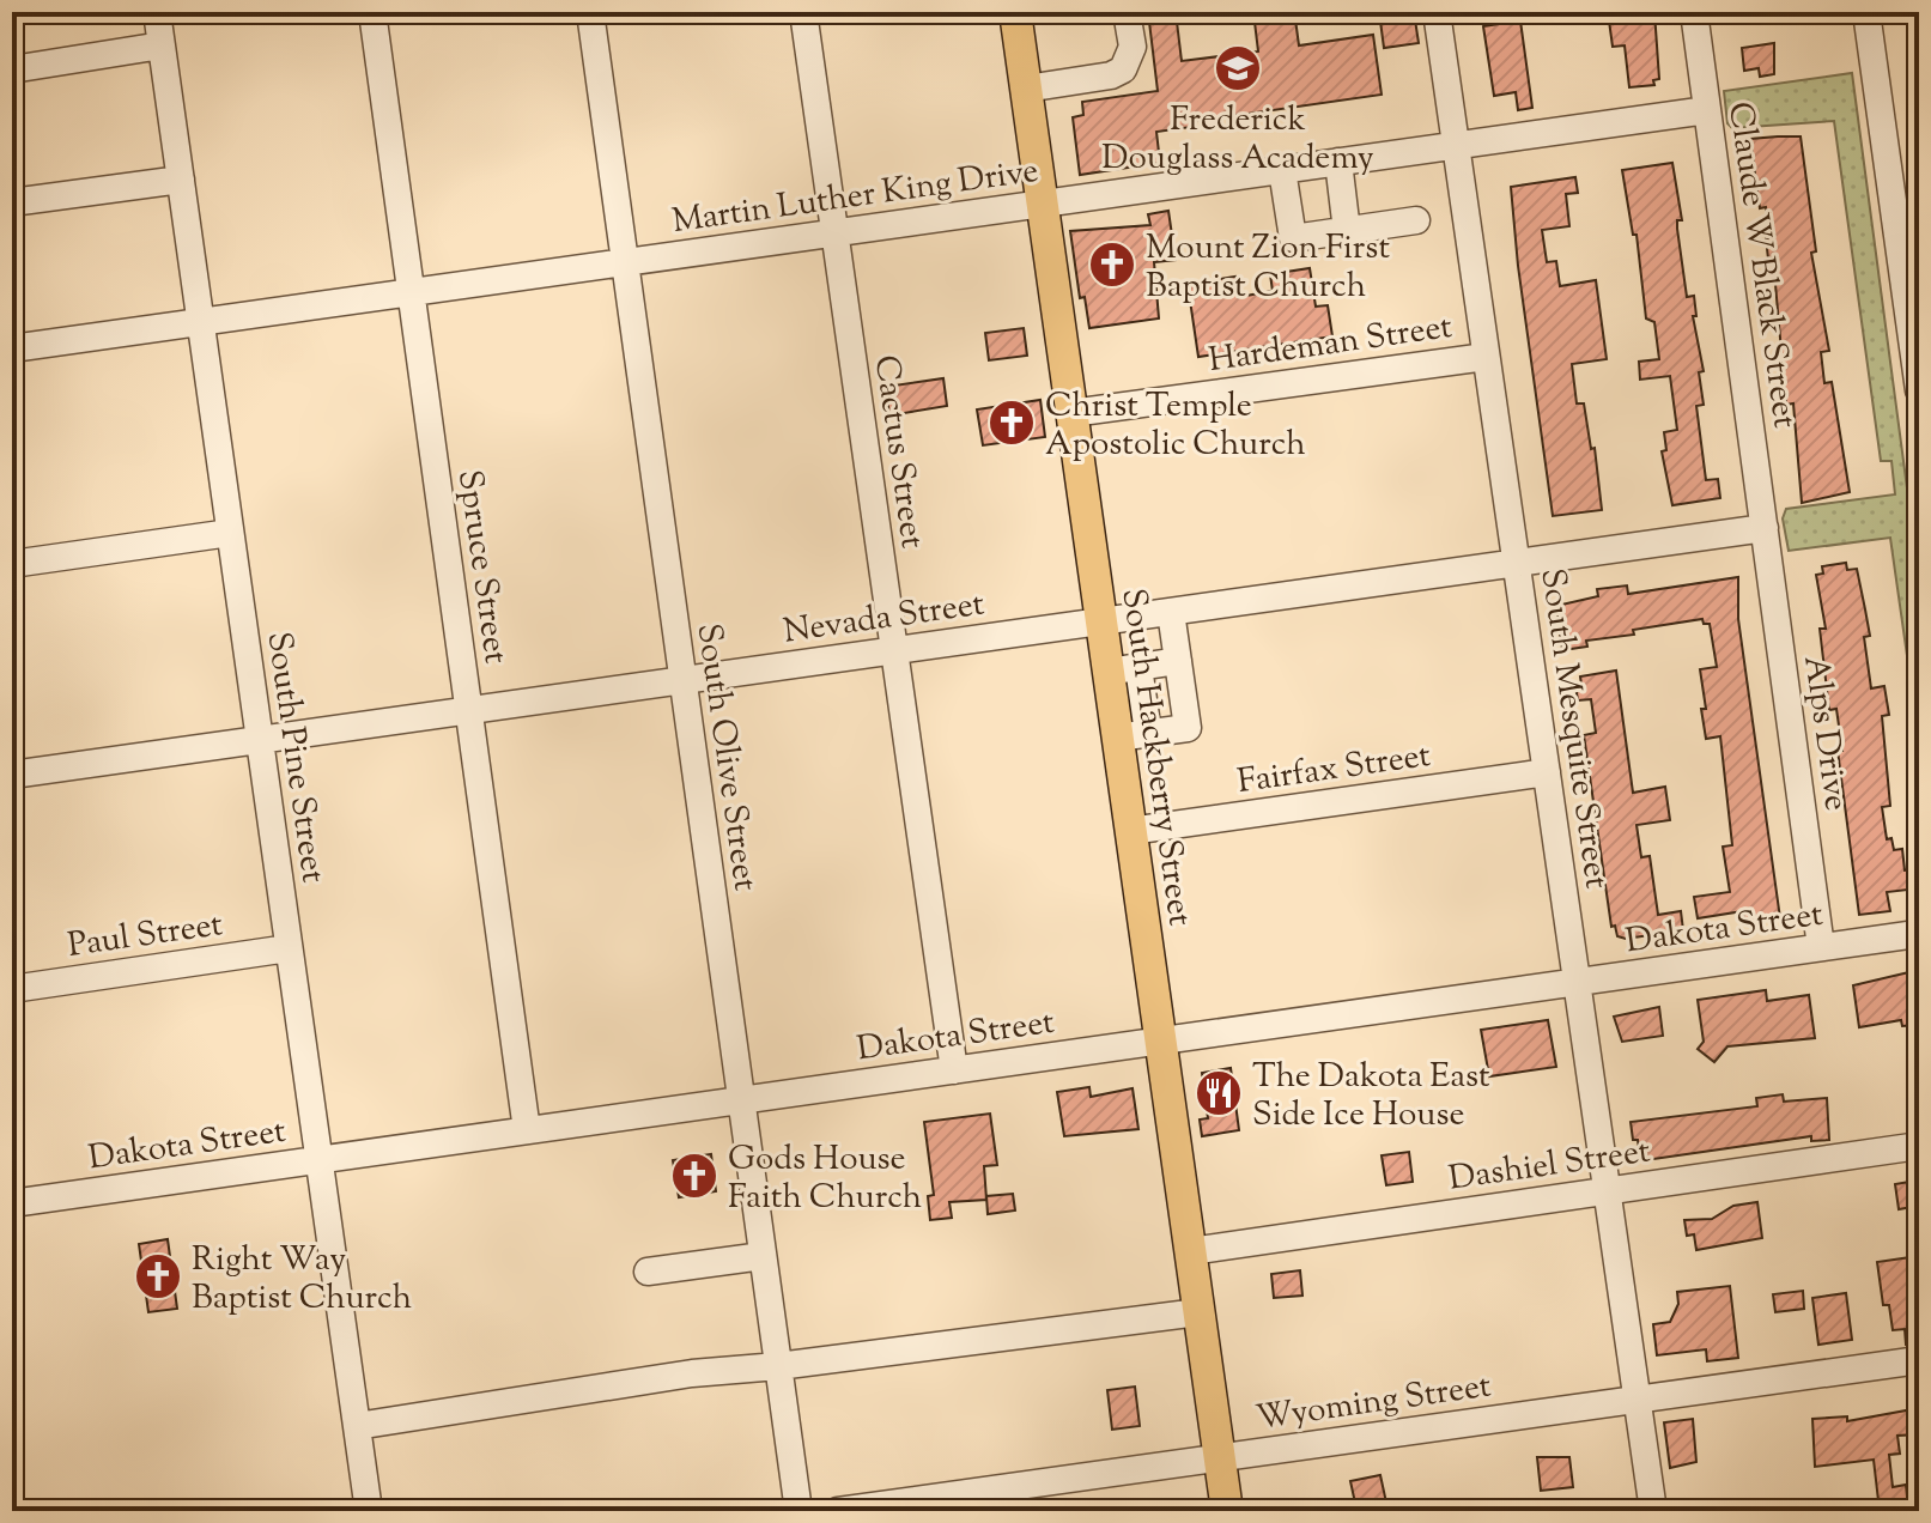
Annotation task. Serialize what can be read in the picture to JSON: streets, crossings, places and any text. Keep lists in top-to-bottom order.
{
  "streets": {
    "main road": ["South Hackberry Street"],
    "street": [
      "Martin Luther King Drive",
      "Claude W Black Street",
      "Hardeman Street",
      "Cactus Street",
      "Spruce Street",
      "Nevada Street",
      "South Mesquite Street",
      "Alps Drive",
      "South Pine Street",
      "South Olive Street",
      "Fairfax Street",
      "Dakota Street",
      "Paul Street",
      "Dashiel Street",
      "Wyoming Street"
    ]
  },
  "crossings": [
    ["Martin Luther King Drive", "Claude W Black Street"],
    ["Martin Luther King Drive", "Cactus Street"],
    ["Martin Luther King Drive", "Spruce Street"],
    ["Martin Luther King Drive", "South Mesquite Street"],
    ["Martin Luther King Drive", "South Pine Street"],
    ["Martin Luther King Drive", "South Olive Street"],
    ["Martin Luther King Drive", "South Hackberry Street"],
    ["Claude W Black Street", "Nevada Street"],
    ["Claude W Black Street", "Alps Drive"],
    ["Hardeman Street", "South Mesquite Street"],
    ["Hardeman Street", "South Hackberry Street"],
    ["Cactus Street", "Nevada Street"],
    ["Cactus Street", "Dakota Street"],
    ["Spruce Street", "Nevada Street"],
    ["Spruce Street", "Dakota Street"],
    ["Nevada Street", "South Mesquite Street"],
    ["Nevada Street", "Alps Drive"],
    ["Nevada Street", "South Pine Street"],
    ["Nevada Street", "South Olive Street"],
    ["Nevada Street", "South Hackberry Street"],
    ["South Mesquite Street", "Fairfax Street"],
    ["South Mesquite Street", "Dakota Street"],
    ["South Mesquite Street", "Dashiel Street"],
    ["South Mesquite Street", "Wyoming Street"],
    ["Alps Drive", "Dakota Street"],
    ["South Pine Street", "Dakota Street"],
    ["South Pine Street", "Paul Street"],
    ["South Olive Street", "Dakota Street"],
    ["South Hackberry Street", "Fairfax Street"],
    ["South Hackberry Street", "Dakota Street"],
    ["South Hackberry Street", "Dashiel Street"],
    ["South Hackberry Street", "Wyoming Street"]
  ],
  "places": {
    "school or university": ["Frederick Douglass Academy"],
    "church": [
      "Mount Zion First Baptist Church",
      "Christ Temple Apostolic Church",
      "Gods House Faith Church",
      "Right Way Baptist Church"
    ],
    "restaurant": ["The Dakota East Side Ice House"]
  }
}
